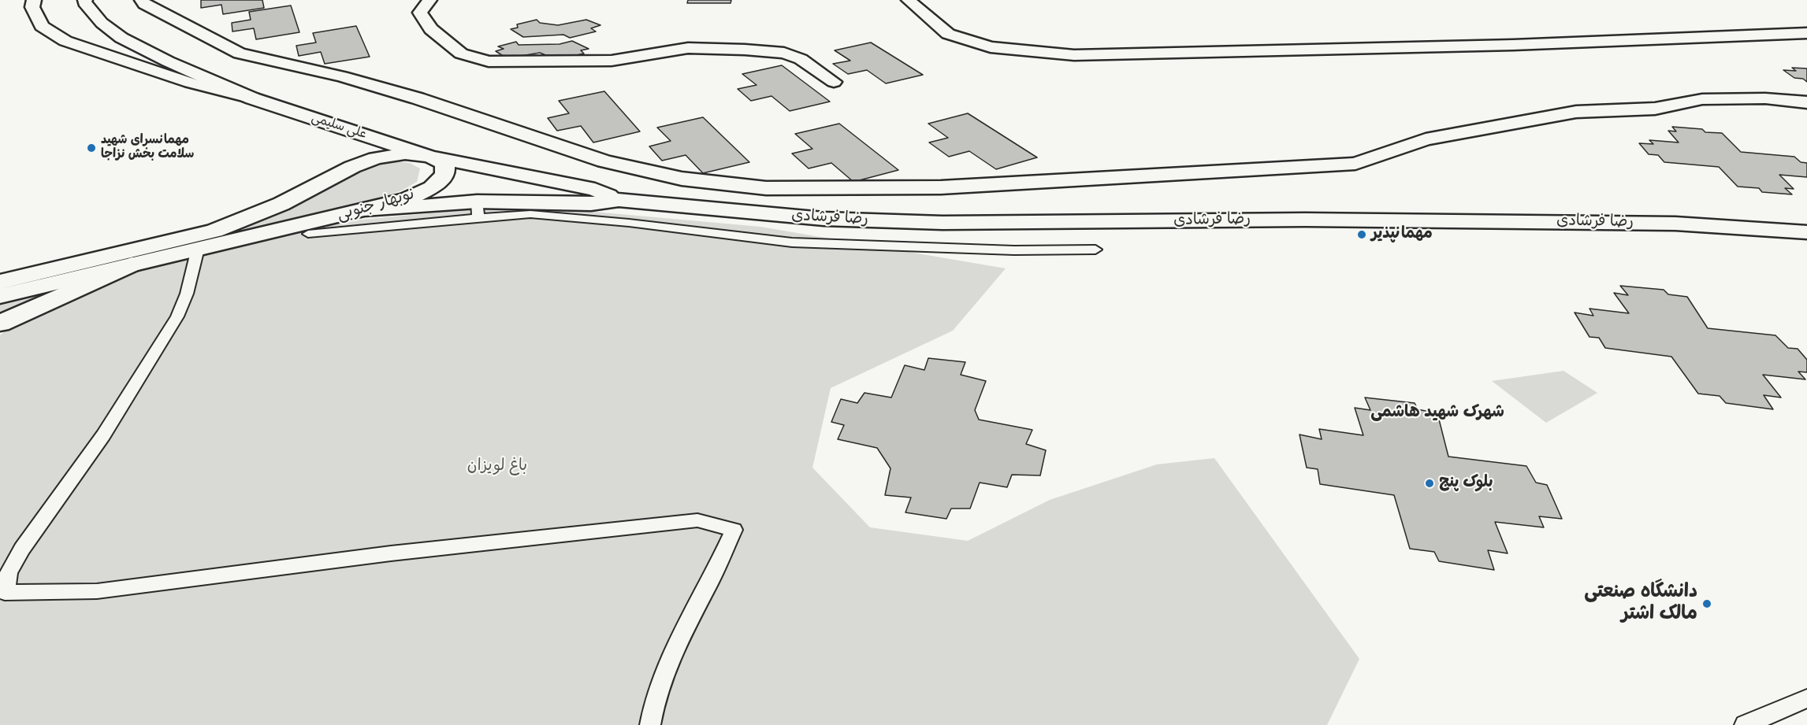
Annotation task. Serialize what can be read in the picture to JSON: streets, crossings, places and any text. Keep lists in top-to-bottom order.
{
  "streets": {
    "main road": ["علی سلیمی", "نوبهار جنوبی", "رضا فرشادی"]
  },
  "crossings": [
    ["علی سلیمی", "نوبهار جنوبی"],
    ["علی سلیمی", "رضا فرشادی"]
  ],
  "districts": ["شهرک شهید هاشمی"],
  "parks": ["باغ لویزان"],
  "places": [
    "مهمانسرای شهید سلامت بخش نزاجا",
    "مهمانپذیر",
    "بلوک پنج",
    "دانشگاه صنعتی مالک اشتر"
  ]
}
